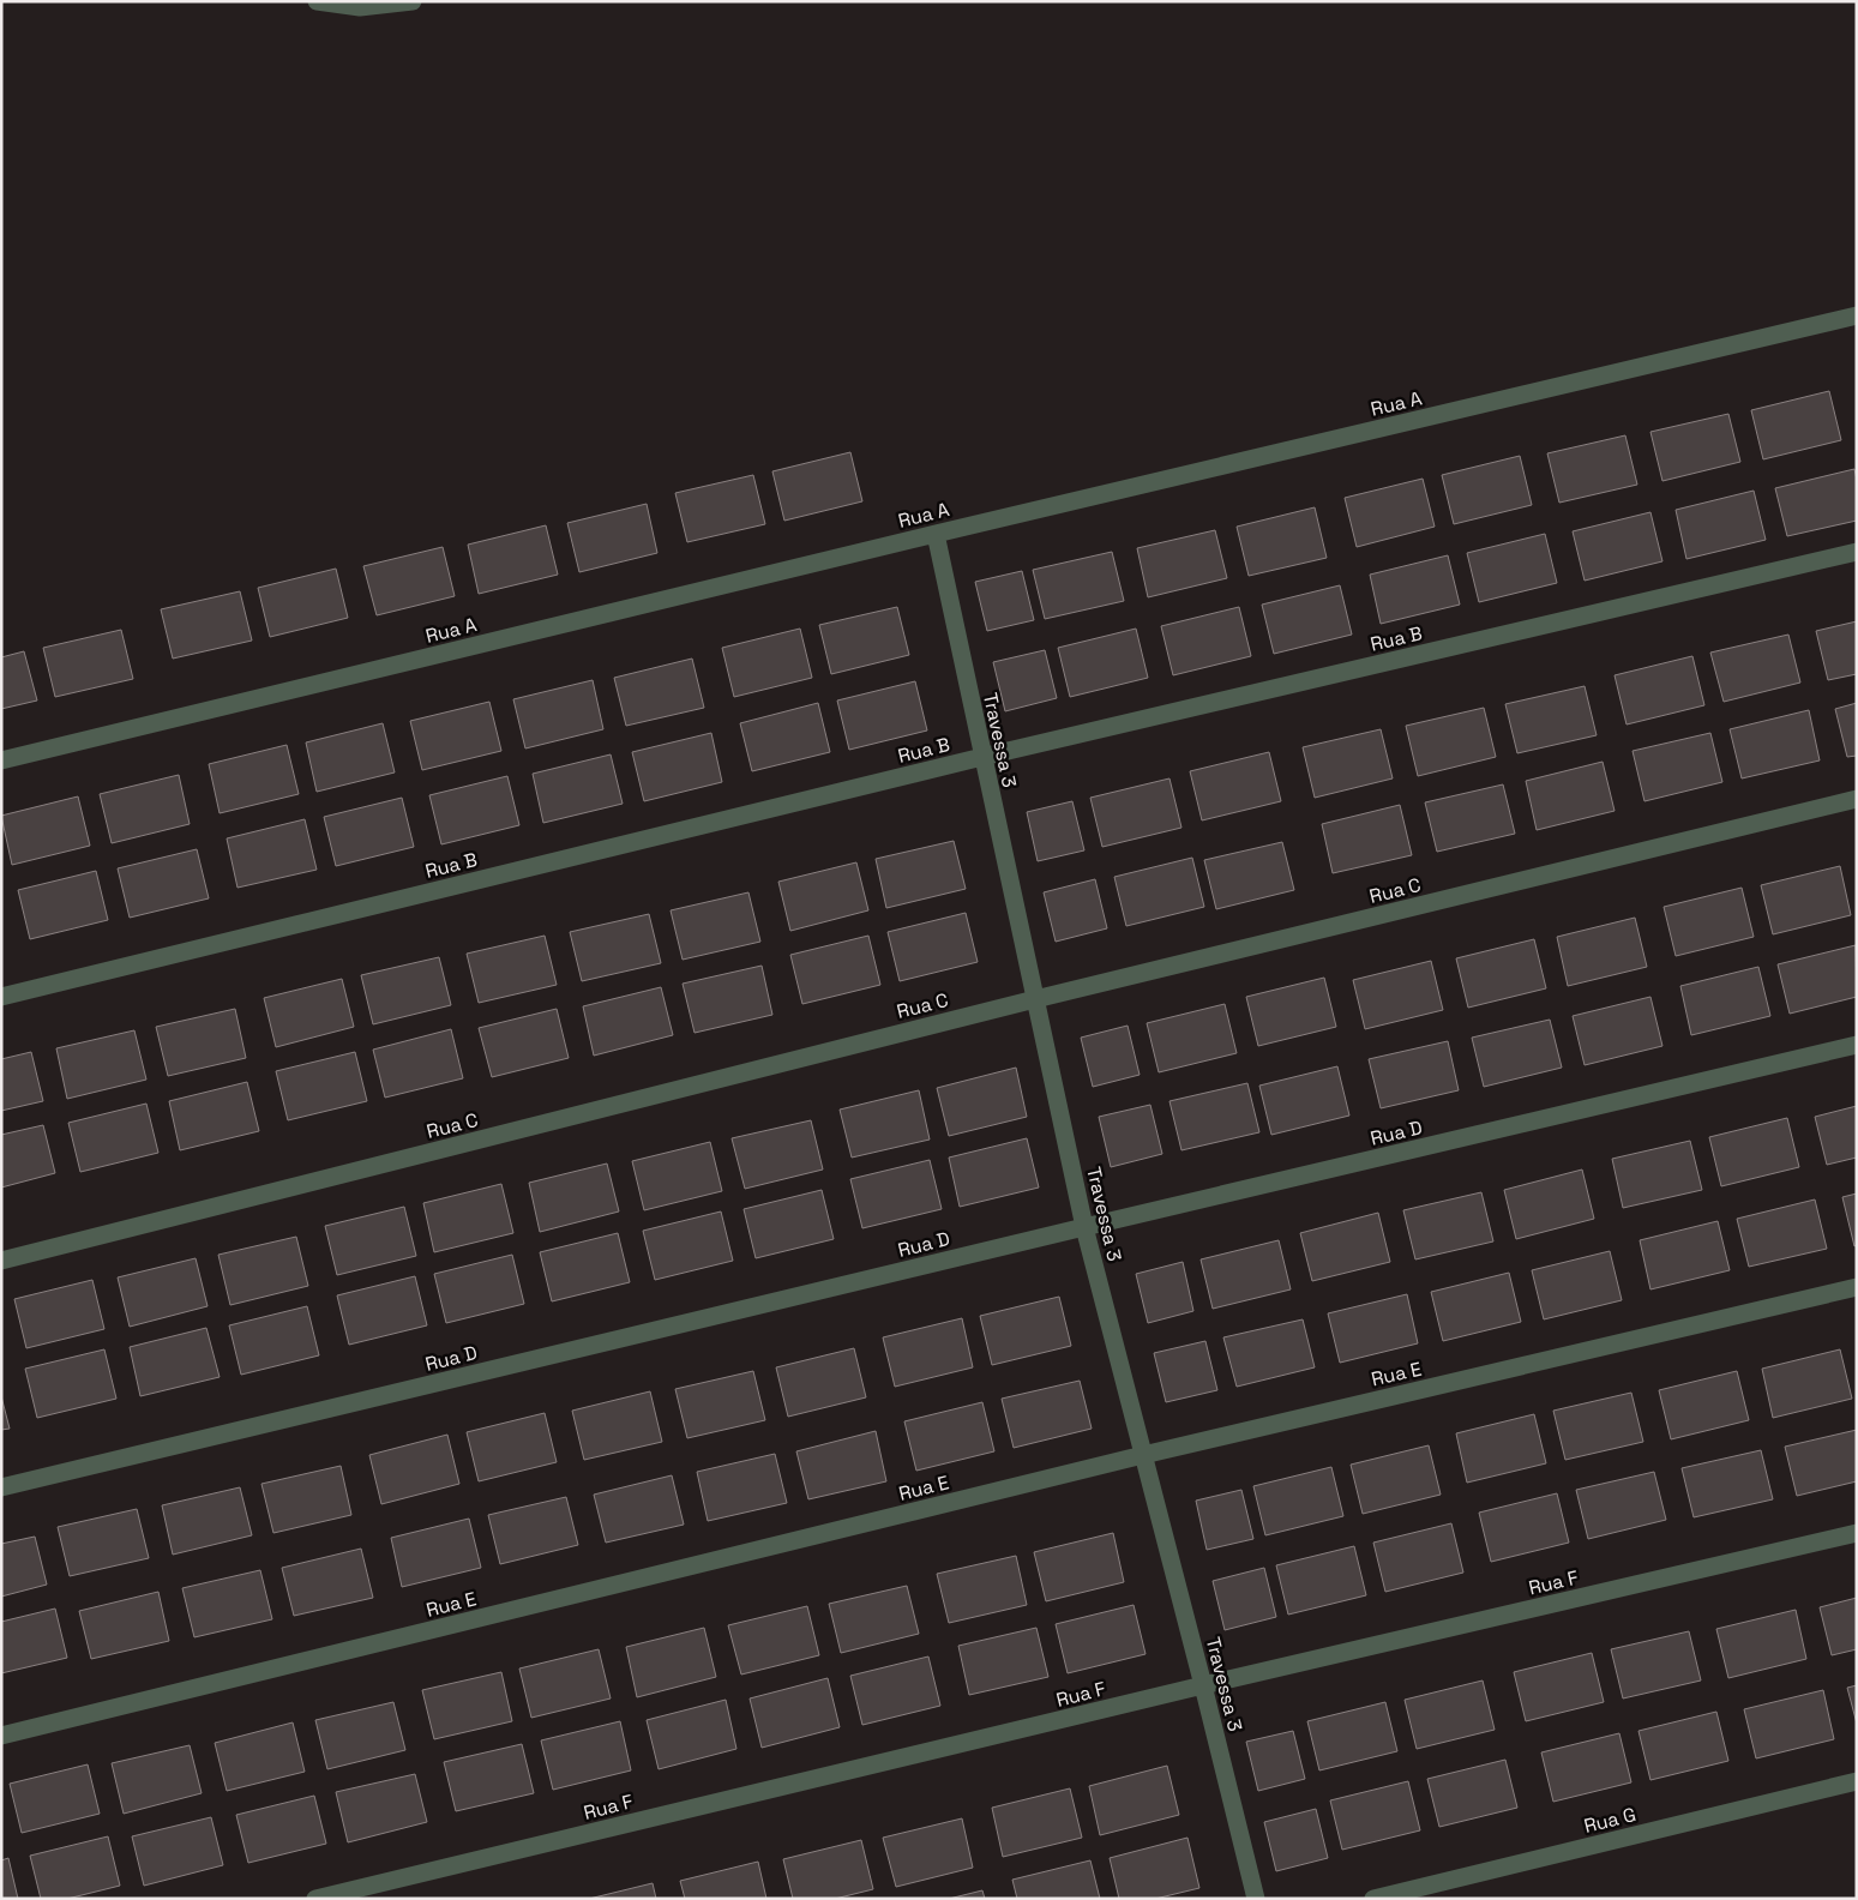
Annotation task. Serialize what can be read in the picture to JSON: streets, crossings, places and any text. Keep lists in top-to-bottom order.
{
  "streets": {
    "street": [
      "Rua A",
      "Rua B",
      "Travessa 3",
      "Rua C",
      "Rua D",
      "Rua E",
      "Rua F",
      "Rua G"
    ]
  },
  "crossings": [
    ["Rua A", "Travessa 3"],
    ["Rua B", "Travessa 3"],
    ["Travessa 3", "Rua C"],
    ["Travessa 3", "Rua D"],
    ["Travessa 3", "Rua E"],
    ["Travessa 3", "Rua F"]
  ]
}
